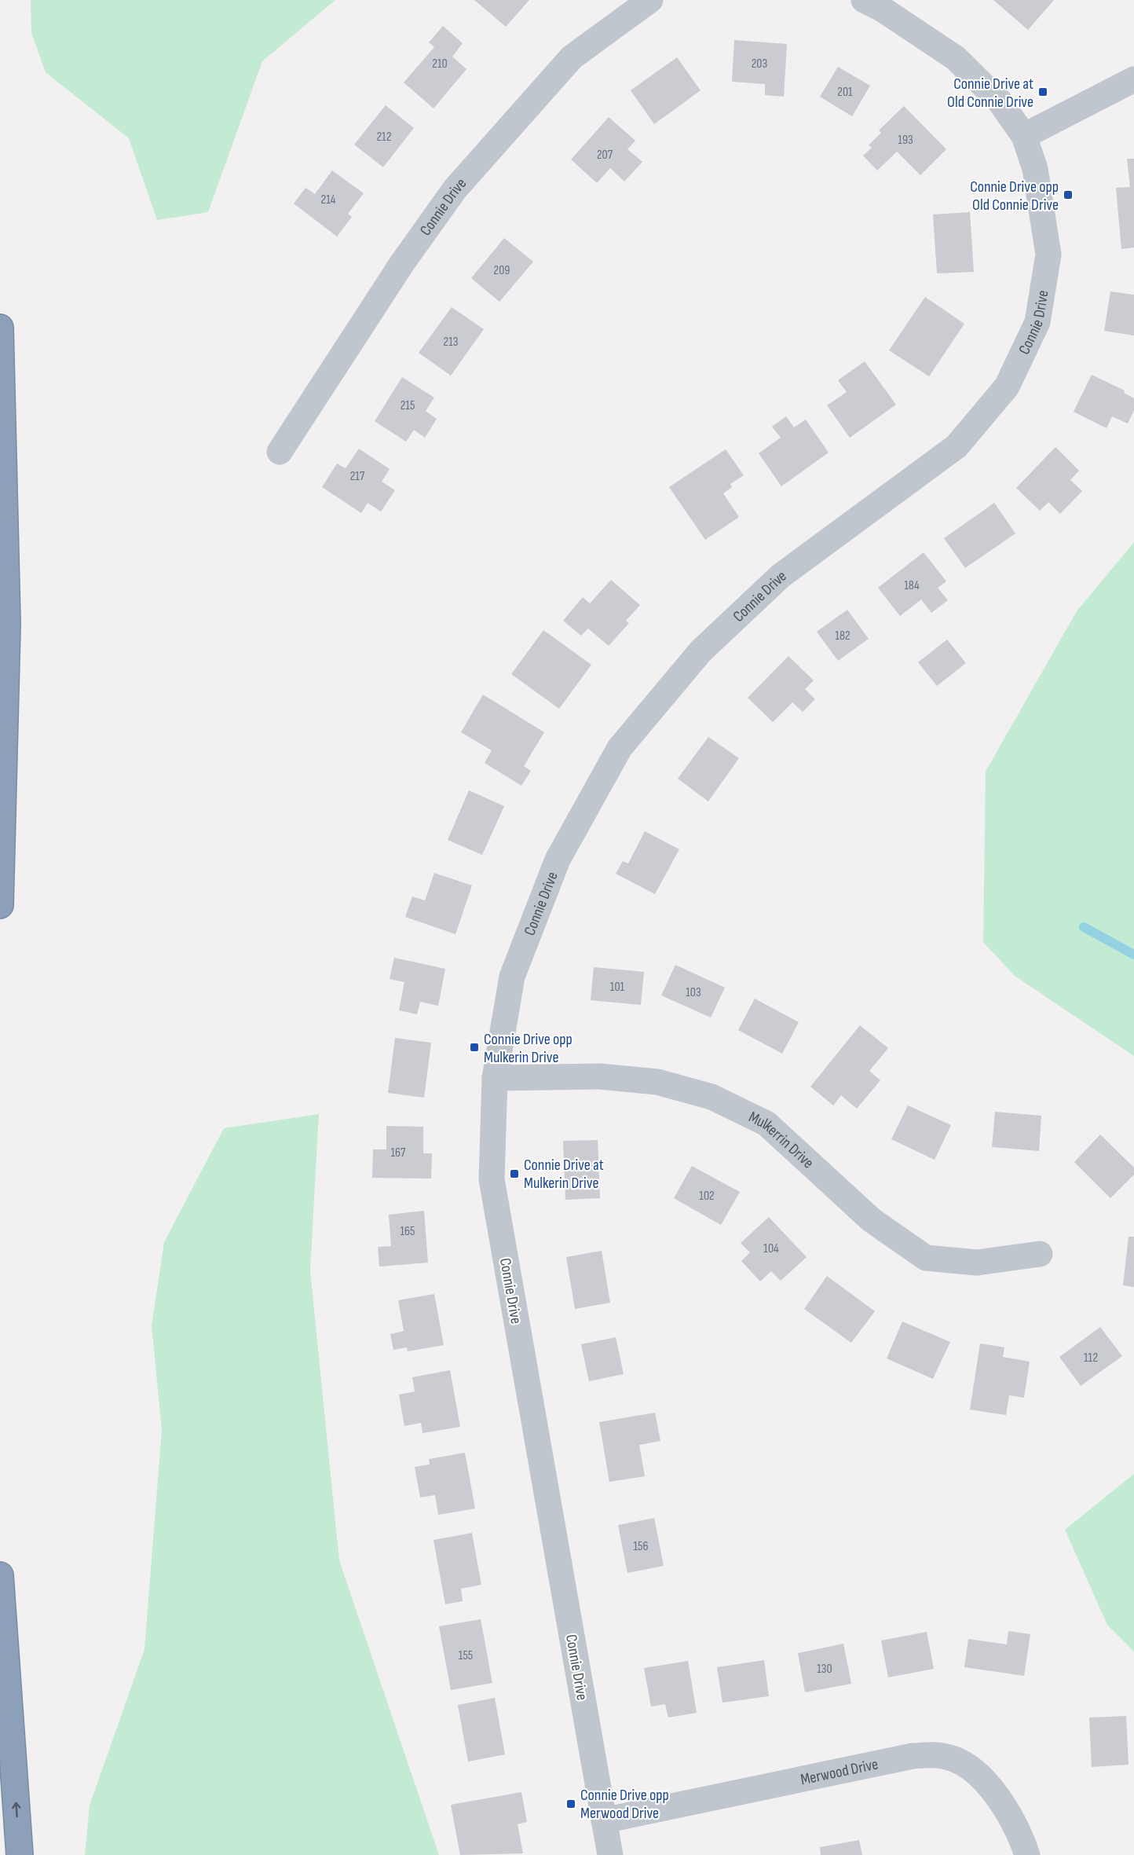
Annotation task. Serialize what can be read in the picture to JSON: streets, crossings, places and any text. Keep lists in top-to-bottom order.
{
  "streets": {
    "street": ["Connie Drive", "Mulkerrin Drive", "Merwood Drive"]
  },
  "crossings": [
    ["Connie Drive", "Mulkerrin Drive"],
    ["Connie Drive", "Merwood Drive"]
  ],
  "places": {
    "transit": [
      "Connie Drive at Old Connie Drive",
      "Connie Drive opp Old Connie Drive",
      "Connie Drive opp Mulkerin Drive",
      "Connie Drive at Mulkerin Drive",
      "Connie Drive opp Merwood Drive"
    ]
  },
  "house_numbers": [
    "210",
    "203",
    "201",
    "212",
    "193",
    "207",
    "214",
    "209",
    "213",
    "215",
    "217",
    "184",
    "182",
    "101",
    "103",
    "167",
    "102",
    "165",
    "104",
    "112",
    "156",
    "155",
    "130"
  ]
}
